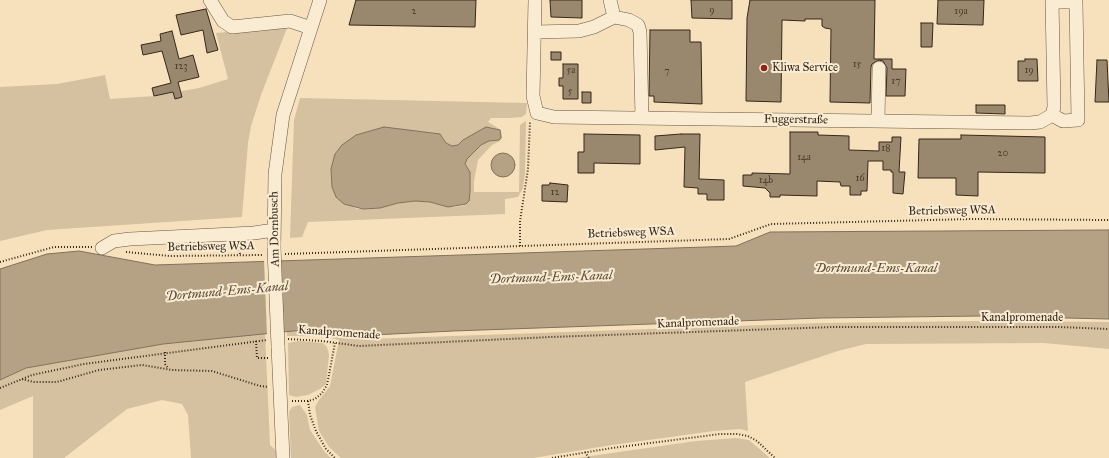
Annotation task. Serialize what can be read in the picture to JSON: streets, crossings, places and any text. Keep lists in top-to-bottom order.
{
  "streets": {
    "street": ["Fuggerstraße", "Am Dornbusch"],
    "path": ["Betriebsweg WSA", "Kanalpromenade"]
  },
  "crossings": [
    ["Betriebsweg WSA", "Am Dornbusch"],
    ["Am Dornbusch", "Kanalpromenade"]
  ],
  "water": ["Dortmund-Ems-Kanal"],
  "places": ["Kliwa Service"],
  "house_numbers": [
    "9",
    "2",
    "19a",
    "15",
    "123",
    "5a",
    "19",
    "7",
    "17",
    "5",
    "18",
    "20",
    "14a",
    "16",
    "14b",
    "12"
  ]
}
